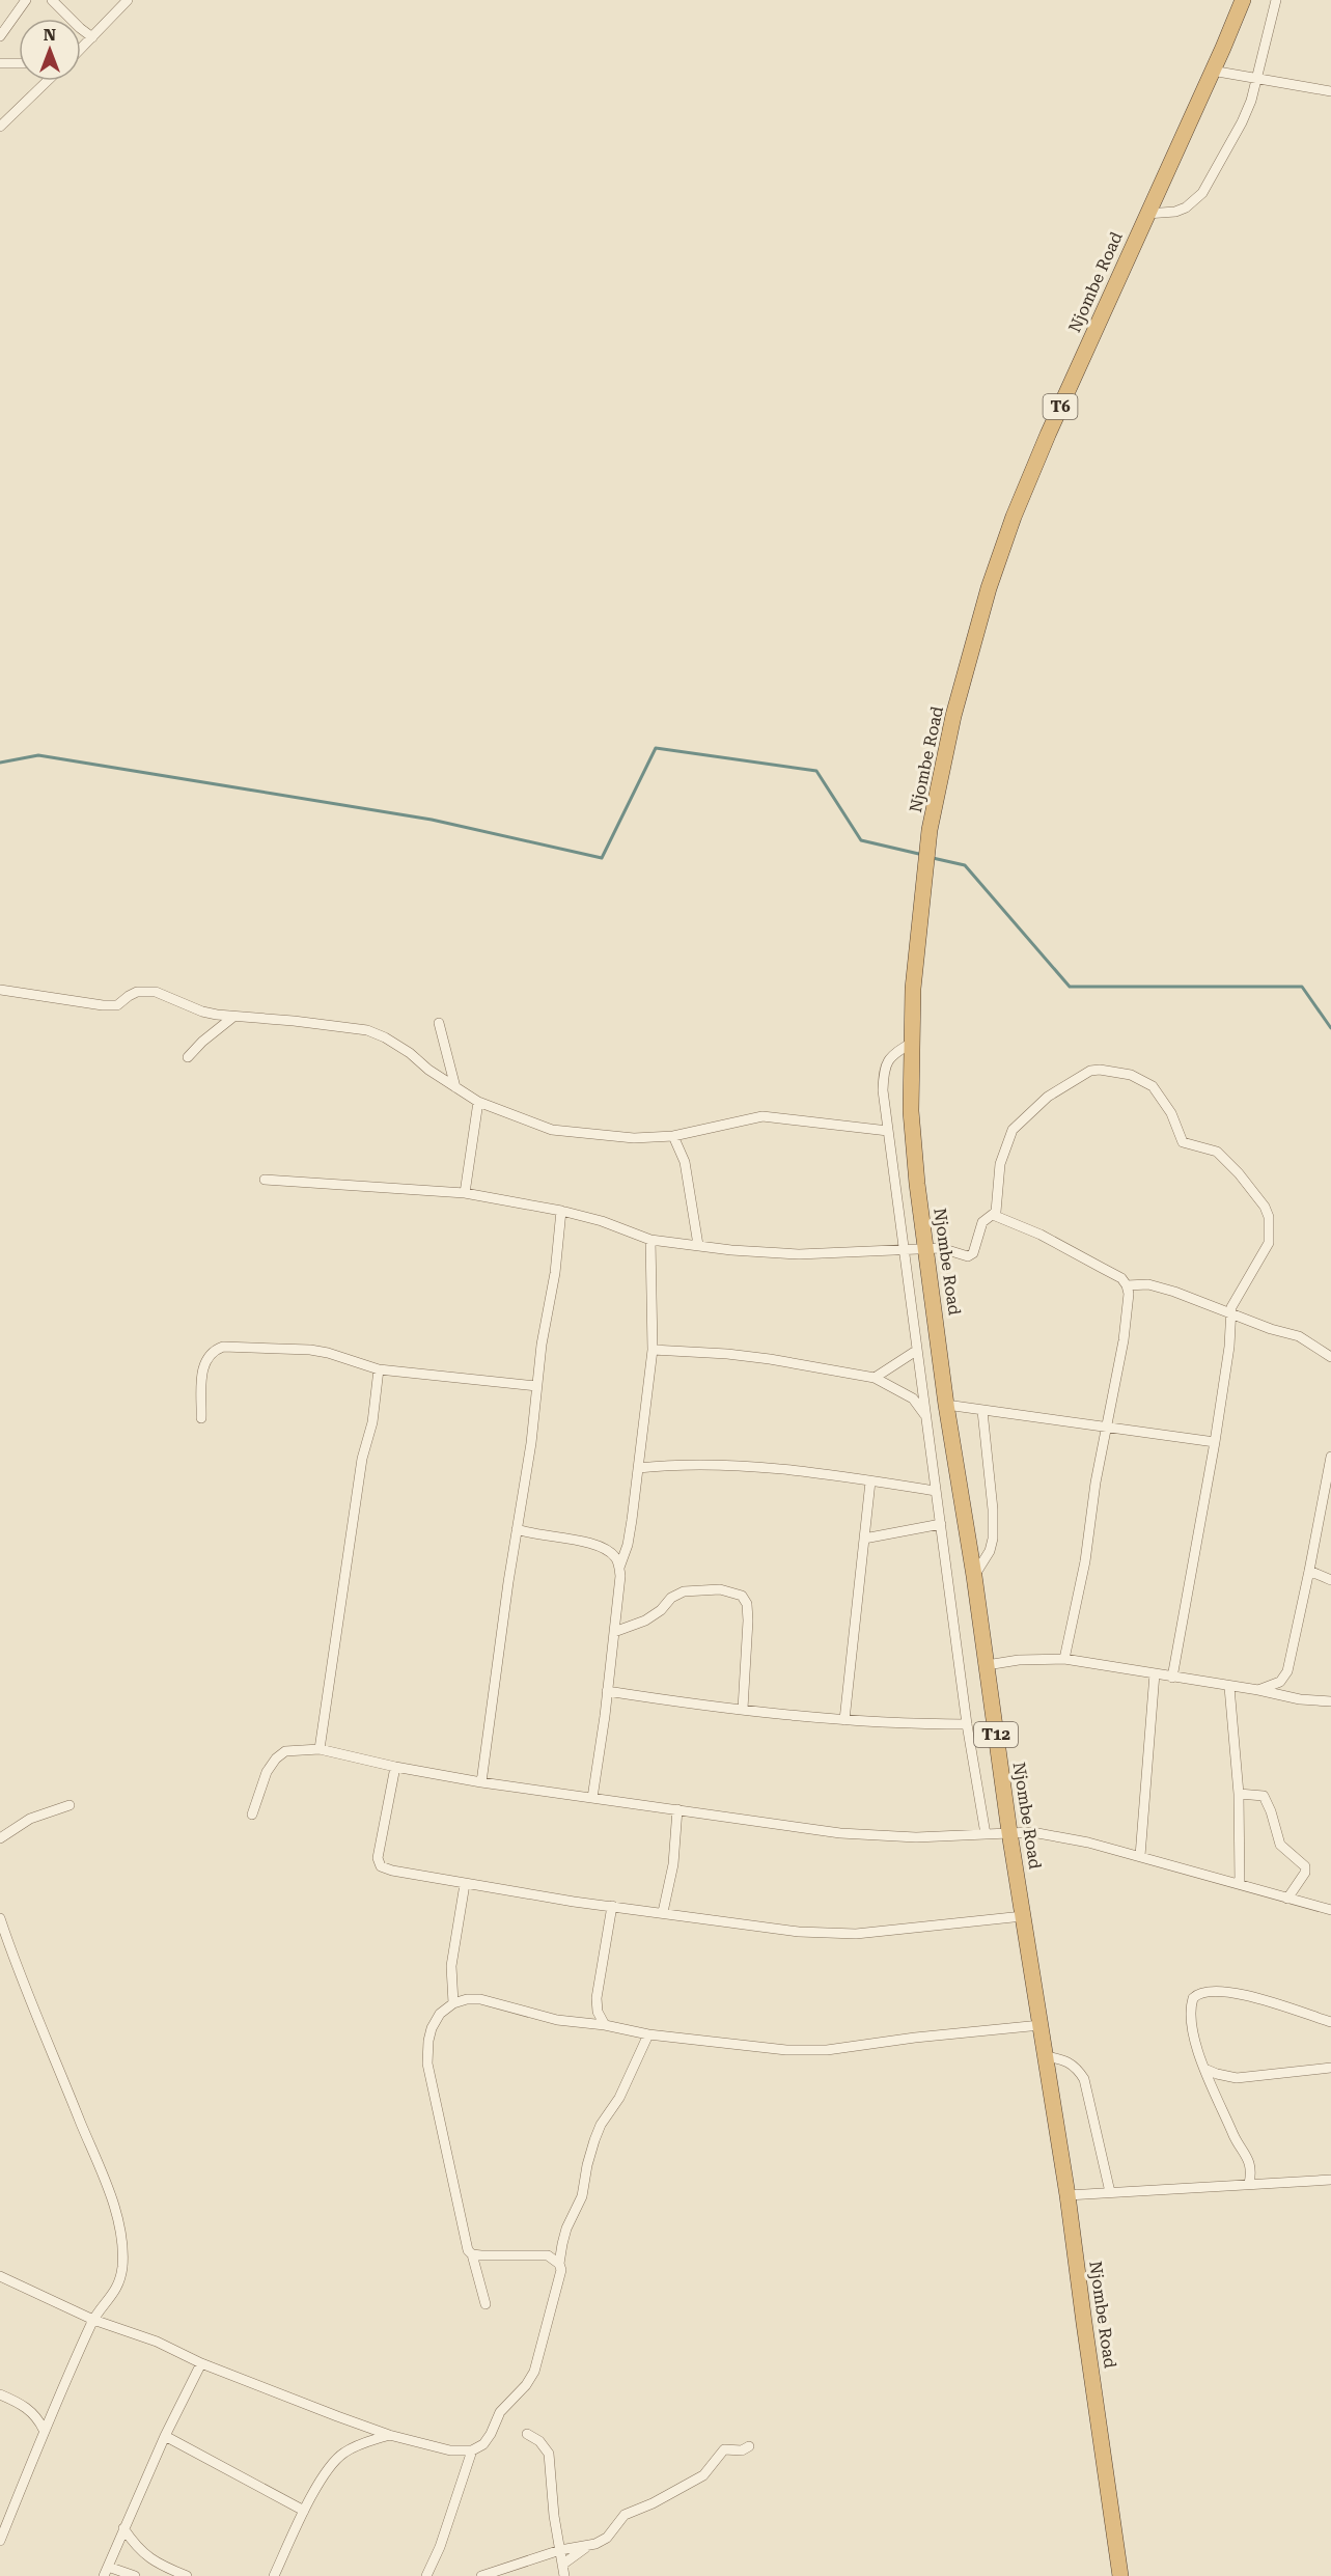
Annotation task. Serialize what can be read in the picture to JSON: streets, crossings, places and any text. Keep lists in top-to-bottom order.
{
  "streets": {
    "highway": ["Njombe Road", "T6", "T12"]
  },
  "north": "top"
}
